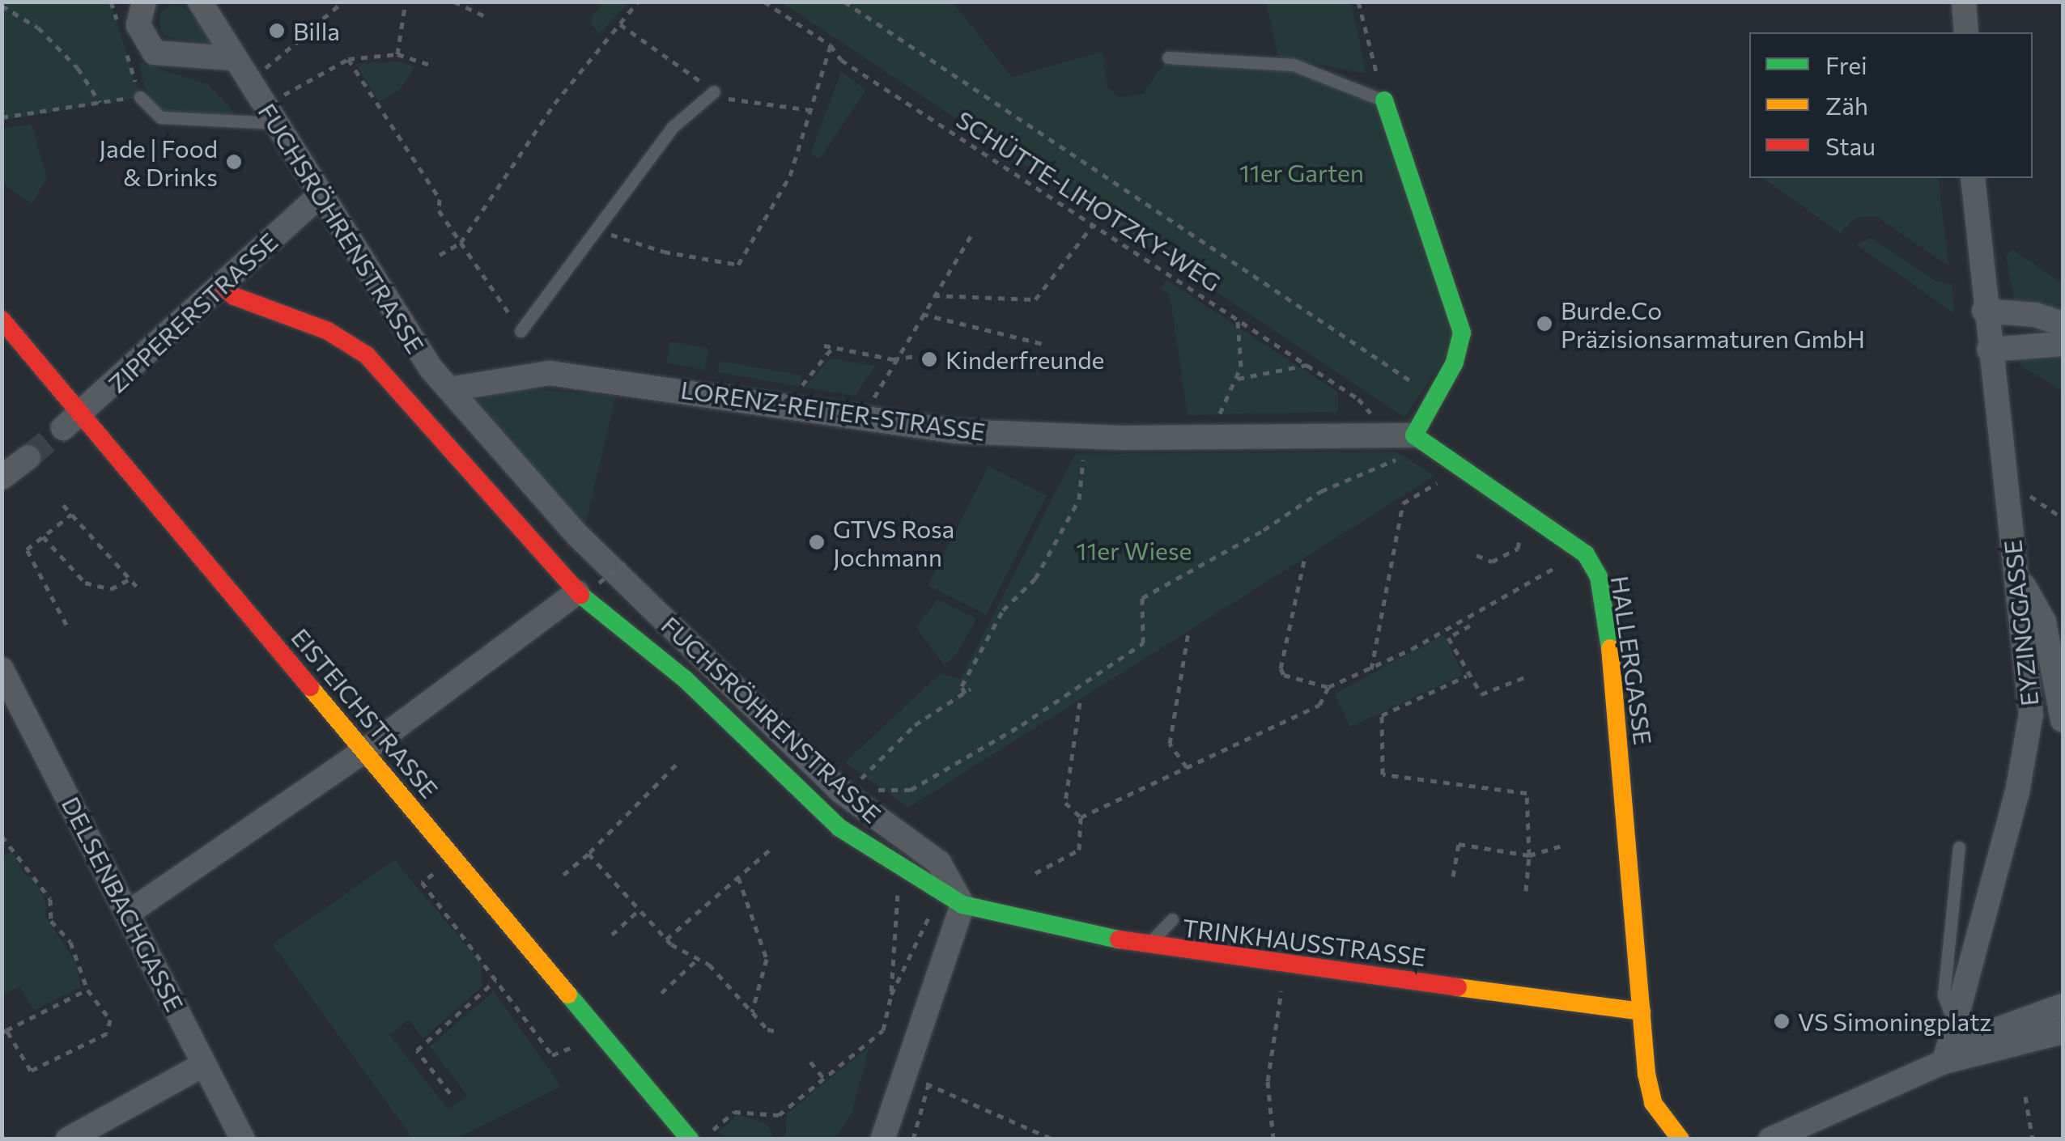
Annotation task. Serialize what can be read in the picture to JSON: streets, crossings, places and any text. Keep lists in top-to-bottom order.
{
  "streets": {
    "street": [
      "FUCHSRÖHRENSTRASSE",
      "ZIPPERERSTRASSE",
      "LORENZ-REITER-STRASSE",
      "EYZINGGASSE",
      "HALLERGASSE",
      "EISTEICHSTRASSE",
      "DELSENBACHGASSE",
      "TRINKHAUSSTRASSE"
    ],
    "path": ["SCHÜTTE-LIHOTZKY-WEG"]
  },
  "crossings": [
    ["SCHÜTTE-LIHOTZKY-WEG", "LORENZ-REITER-STRASSE"],
    ["SCHÜTTE-LIHOTZKY-WEG", "HALLERGASSE"],
    ["FUCHSRÖHRENSTRASSE", "ZIPPERERSTRASSE"],
    ["FUCHSRÖHRENSTRASSE", "LORENZ-REITER-STRASSE"],
    ["FUCHSRÖHRENSTRASSE", "TRINKHAUSSTRASSE"],
    ["ZIPPERERSTRASSE", "EISTEICHSTRASSE"],
    ["LORENZ-REITER-STRASSE", "HALLERGASSE"],
    ["HALLERGASSE", "TRINKHAUSSTRASSE"]
  ],
  "parks": ["11er Garten", "11er Wiese"],
  "places": [
    "Billa",
    "Jade | Food & Drinks",
    "Burde.Co Präzisionsarmaturen GmbH",
    "Kinderfreunde",
    "GTVS Rosa Jochmann",
    "VS Simoningplatz"
  ],
  "legend": ["Frei", "Zäh", "Stau"]
}
